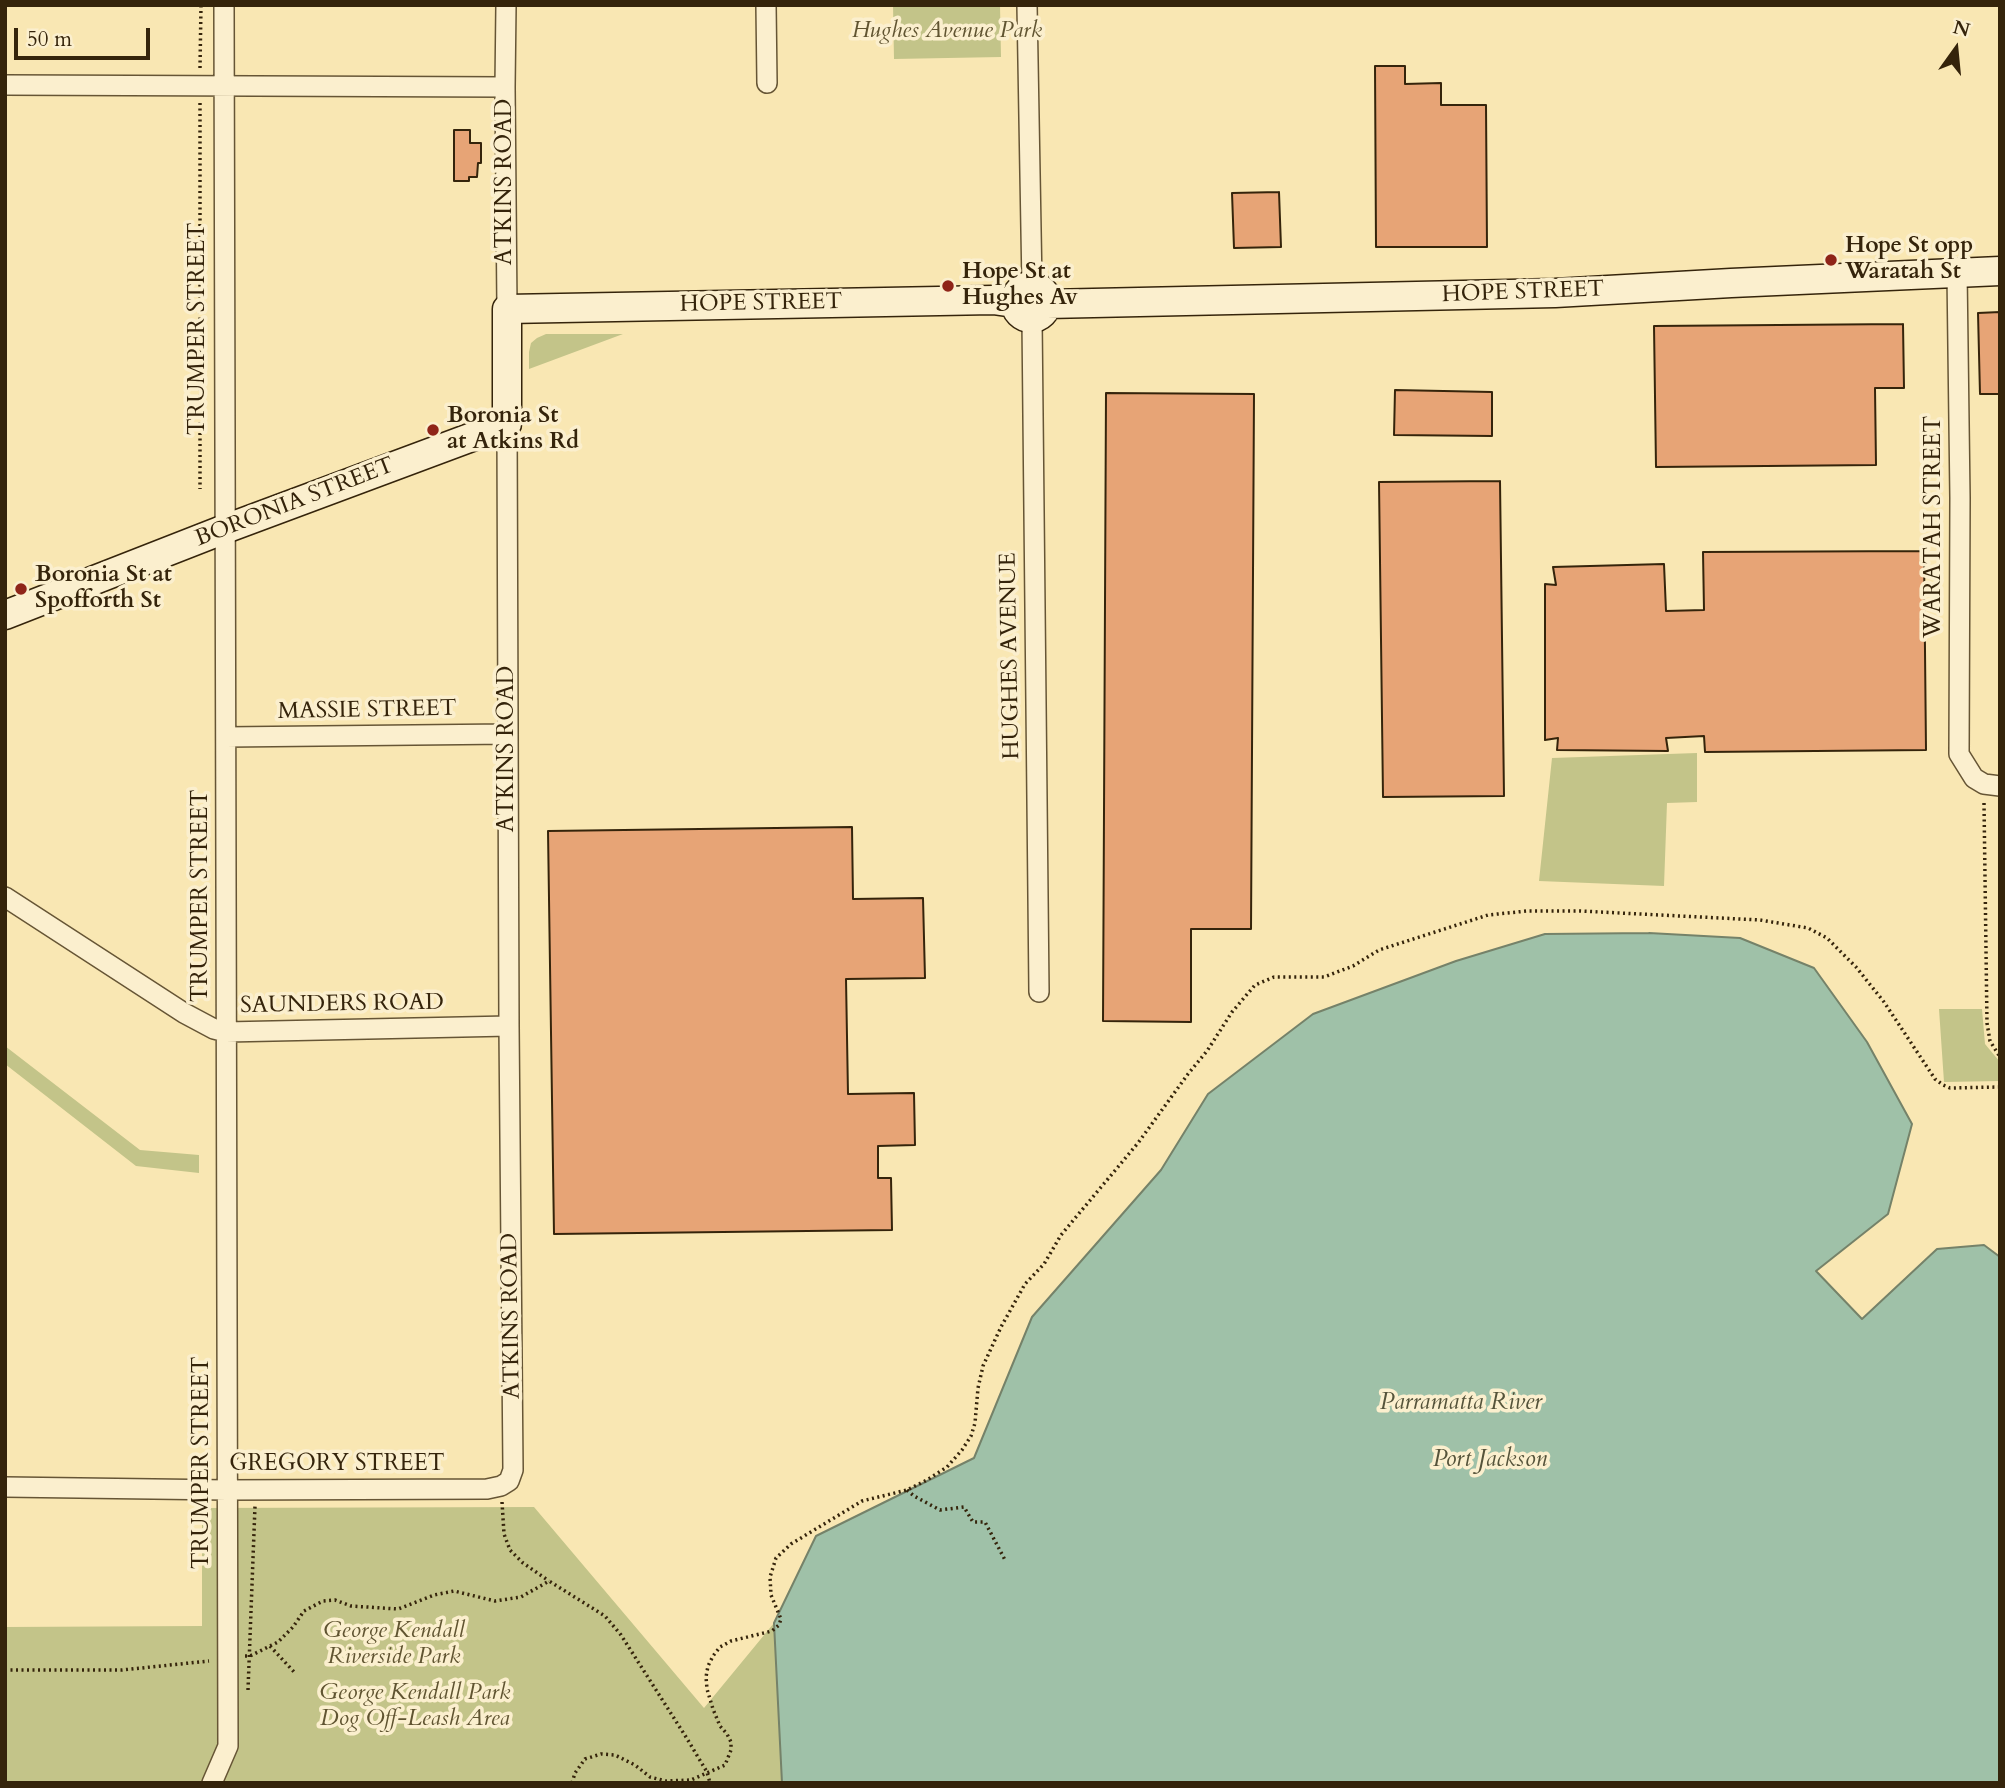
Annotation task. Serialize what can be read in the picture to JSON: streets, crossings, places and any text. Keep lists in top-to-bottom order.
{
  "streets": {
    "street": [
      "ATKINS ROAD",
      "HOPE STREET",
      "TRUMPER STREET",
      "BORONIA STREET",
      "WARATAH STREET",
      "HUGHES AVENUE",
      "MASSIE STREET",
      "SAUNDERS ROAD",
      "GREGORY STREET"
    ]
  },
  "crossings": [
    ["ATKINS ROAD", "HOPE STREET"],
    ["ATKINS ROAD", "BORONIA STREET"],
    ["ATKINS ROAD", "MASSIE STREET"],
    ["ATKINS ROAD", "SAUNDERS ROAD"],
    ["ATKINS ROAD", "GREGORY STREET"],
    ["HOPE STREET", "WARATAH STREET"],
    ["HOPE STREET", "HUGHES AVENUE"],
    ["TRUMPER STREET", "BORONIA STREET"],
    ["TRUMPER STREET", "MASSIE STREET"],
    ["TRUMPER STREET", "SAUNDERS ROAD"],
    ["TRUMPER STREET", "GREGORY STREET"]
  ],
  "water": ["Parramatta River", "Port Jackson"],
  "parks": ["Hughes Avenue Park", "George Kendall Riverside Park", "George Kendall Park Dog Off-Leash Area"],
  "places": [
    "Hope St opp Waratah St",
    "Hope St at Hughes Av",
    "Boronia St at Atkins Rd",
    "Boronia St at Spofforth St"
  ],
  "scale_bar": "50 m",
  "north": "top"
}
